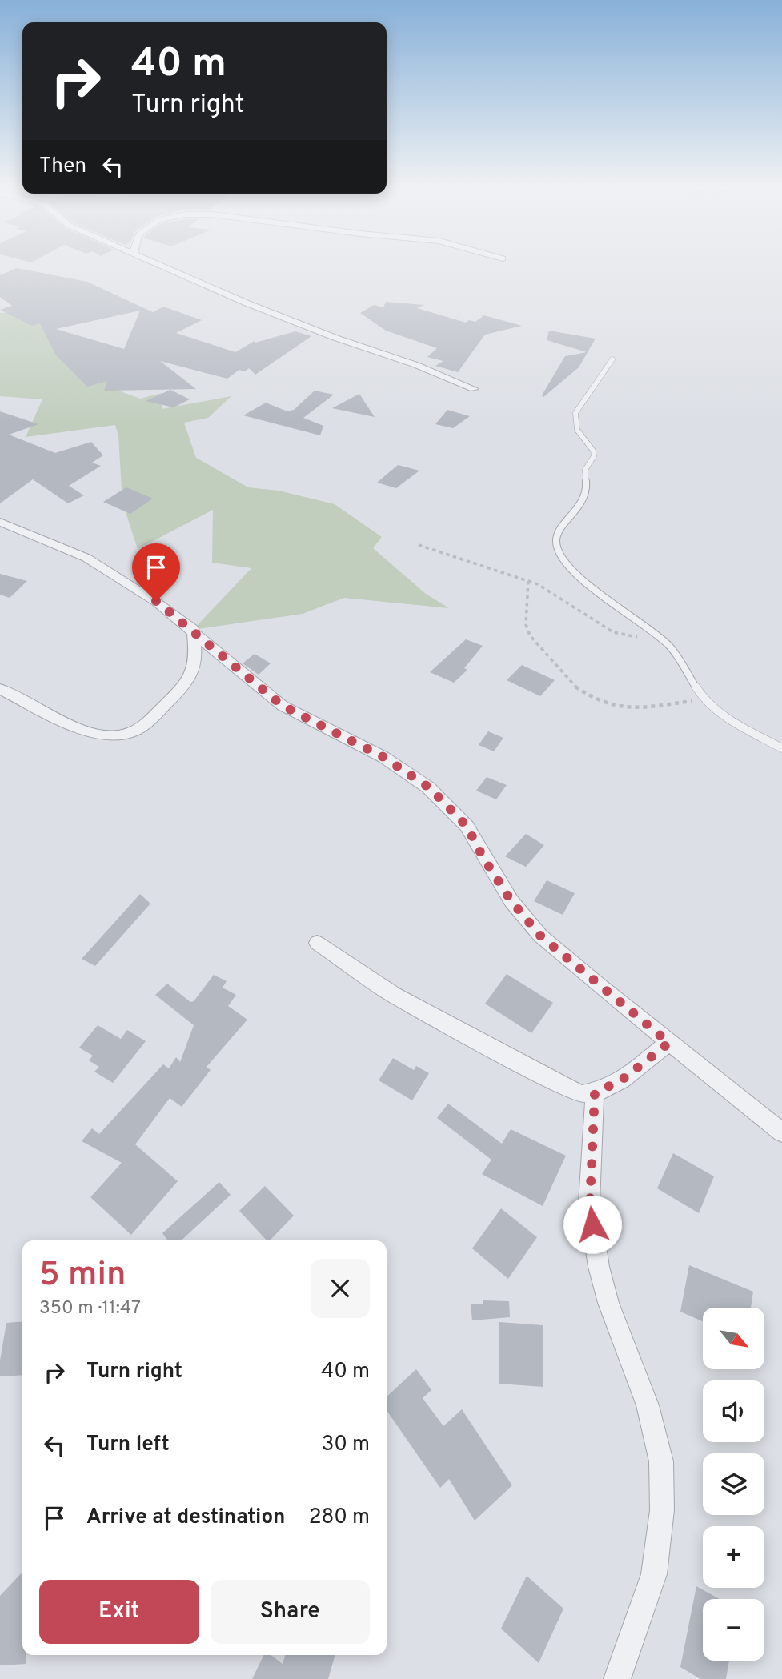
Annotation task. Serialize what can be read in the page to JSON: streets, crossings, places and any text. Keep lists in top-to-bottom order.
{
  "north": "bottom right",
  "page": {
    "turn": ["40 m", "Turn right"],
    "then": "Then",
    "heading": ["5 min", "350 m · 11:47"],
    "map_buttons": ["+", "−"],
    "list": [
      {
        "name": "Turn right",
        "value": "40 m"
      },
      {
        "name": "Turn left",
        "value": "30 m"
      },
      {
        "name": "Arrive at destination",
        "value": "280 m"
      }
    ],
    "buttons": ["Exit", "Share"]
  }
}
